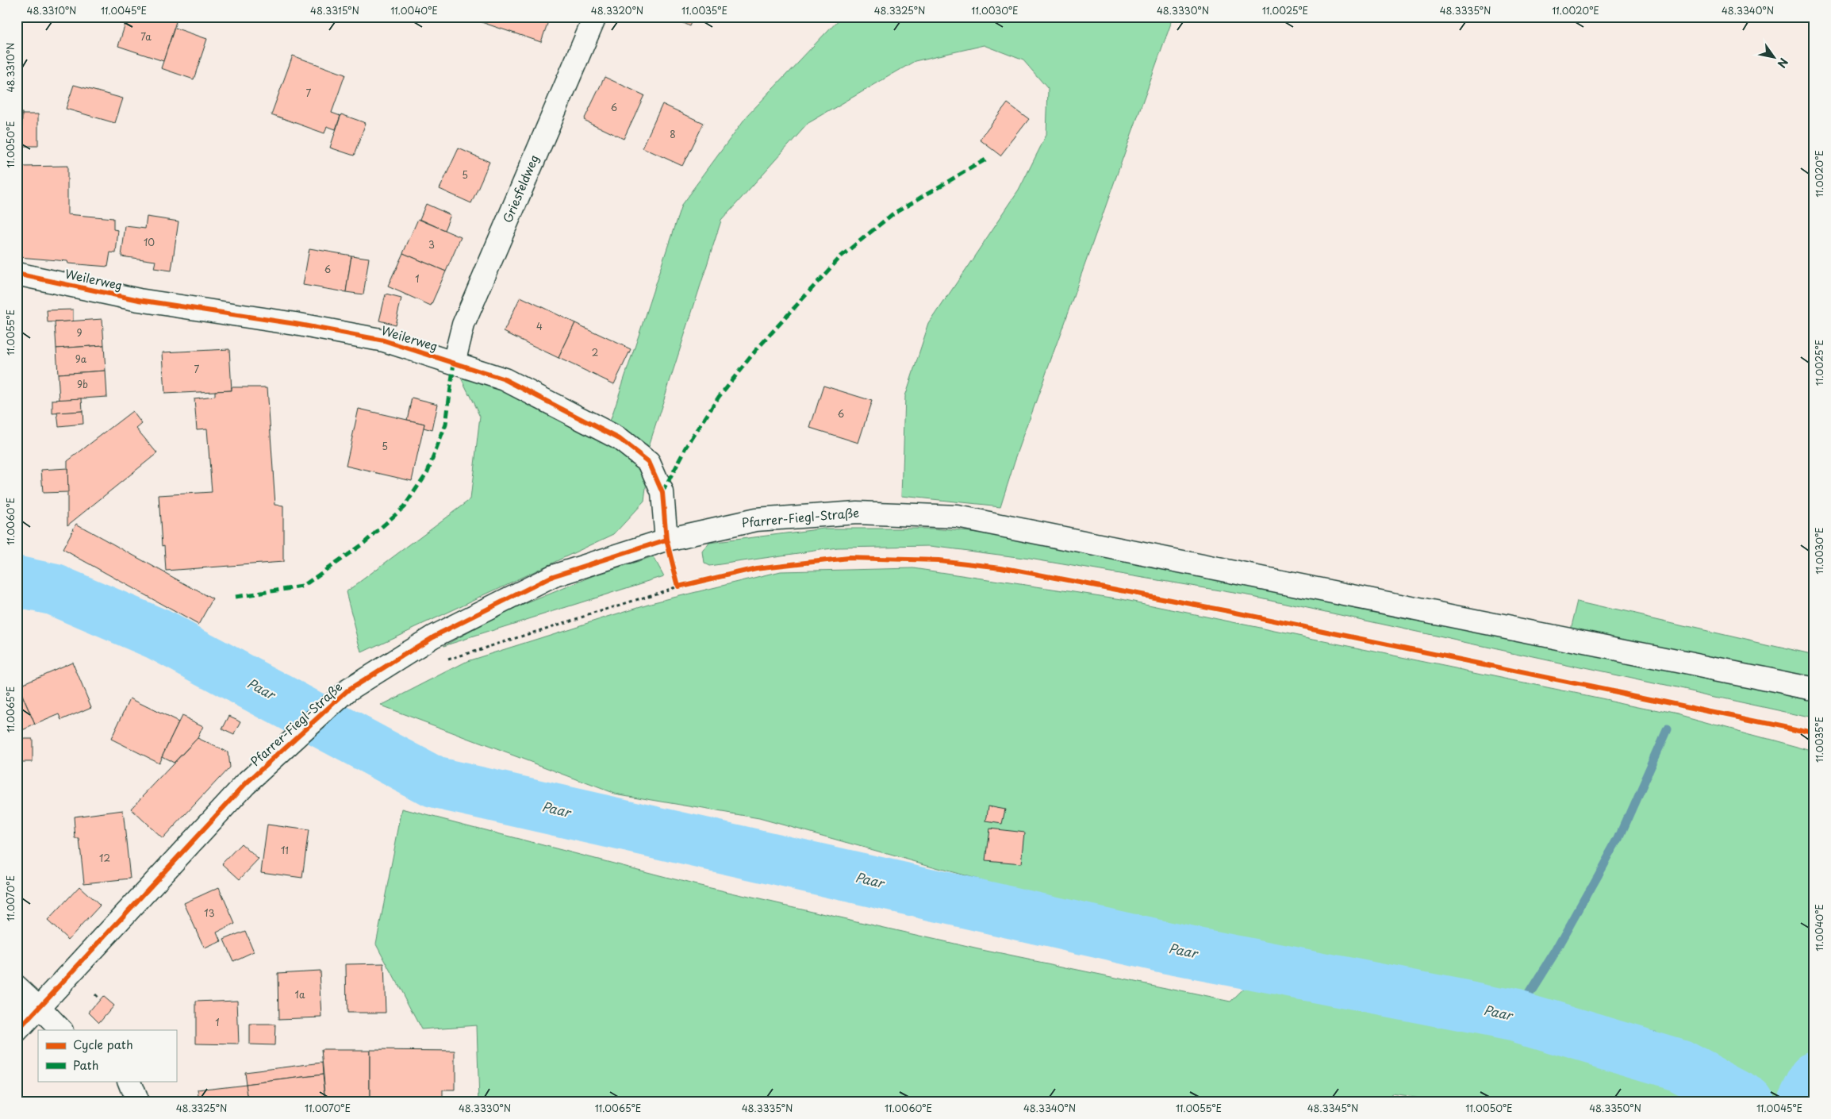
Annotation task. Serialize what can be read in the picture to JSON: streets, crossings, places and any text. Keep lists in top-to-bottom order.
{
  "streets": {
    "main road": ["Griesfeldweg", "Weilerweg", "Pfarrer-Fiegl-Straße"]
  },
  "crossings": [
    ["Griesfeldweg", "Weilerweg"],
    ["Weilerweg", "Pfarrer-Fiegl-Straße"]
  ],
  "water": ["Paar"],
  "house_numbers": [
    "7a",
    "7",
    "6",
    "8",
    "5",
    "10",
    "3",
    "6",
    "1",
    "4",
    "9",
    "2",
    "9a",
    "7",
    "9b",
    "6",
    "5",
    "11",
    "12",
    "13",
    "1a",
    "1"
  ],
  "legend": ["Cycle path", "Path"],
  "north": "bottom right",
  "coordinates": [
    "48.3310°N",
    "11.0045°E",
    "48.3315°N",
    "11.0040°E",
    "48.3320°N",
    "11.0035°E",
    "48.3325°N",
    "11.0030°E",
    "48.3330°N",
    "11.0025°E",
    "48.3335°N",
    "11.0020°E",
    "48.3340°N",
    "11.0050°E",
    "11.0055°E",
    "11.0060°E",
    "11.0065°E",
    "11.0070°E",
    "48.3345°N",
    "48.3350°N"
  ]
}
